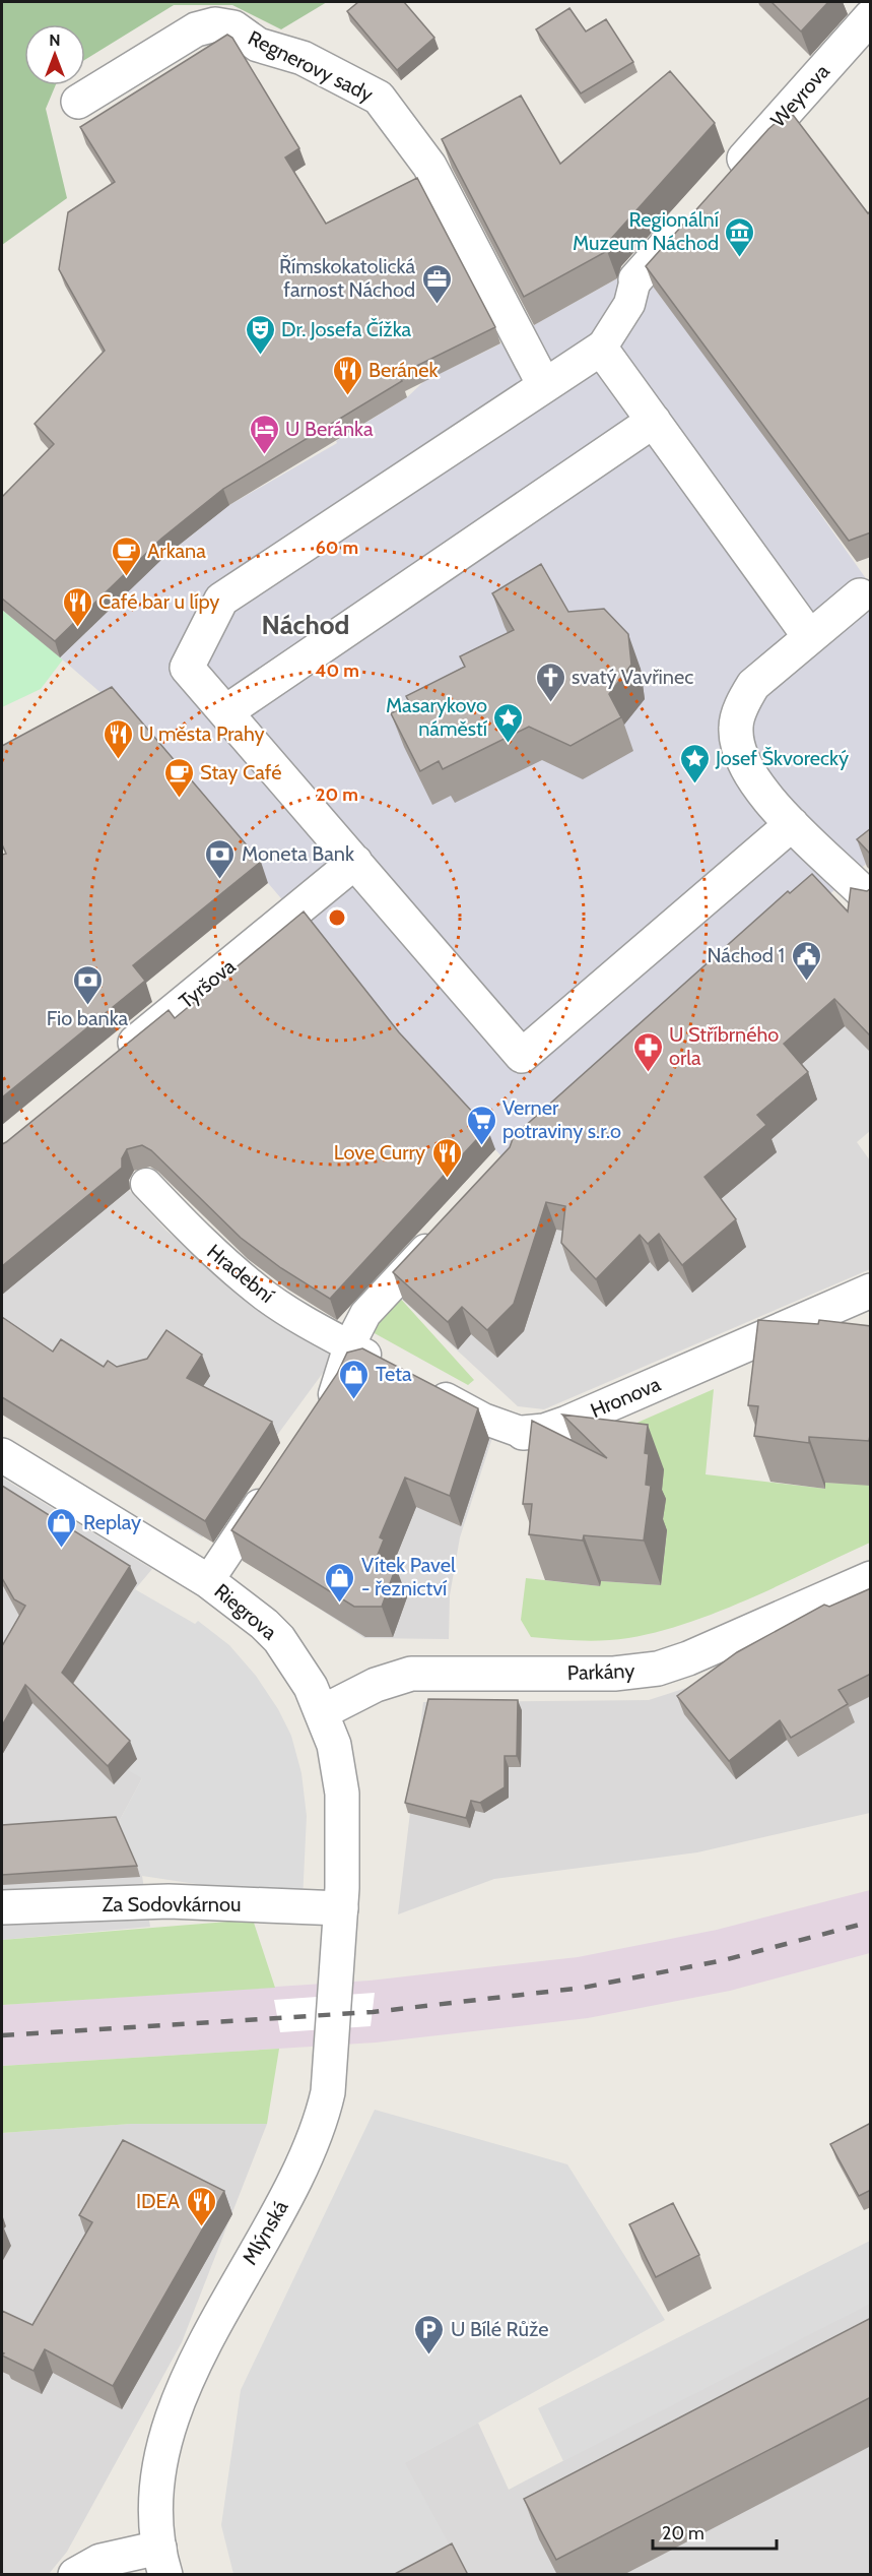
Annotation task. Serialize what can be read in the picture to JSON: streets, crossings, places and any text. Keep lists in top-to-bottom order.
{
  "streets": {
    "street": [
      "Regnerovy sady",
      "Weyrova",
      "Tyršova",
      "Hradební",
      "Hronova",
      "Riegrova",
      "Parkány",
      "Za Sodovkárnou",
      "Mlýnská"
    ]
  },
  "crossings": [
    ["Riegrova", "Parkány"],
    ["Riegrova", "Za Sodovkárnou"],
    ["Riegrova", "Mlýnská"],
    ["Za Sodovkárnou", "Mlýnská"]
  ],
  "districts": ["Náchod"],
  "places": {
    "museum": ["Regionální Muzeum Náchod"],
    "office": ["Římskokatolická farnost Náchod"],
    "theatre": ["Dr. Josefa Čížka"],
    "restaurant": [
      "Beránek",
      "Café bar u lípy",
      "U města Prahy",
      "Love Curry",
      "IDEA"
    ],
    "hotel": ["U Beránka"],
    "cafe": ["Arkana", "Stay Café"],
    "church": ["svatý Vavřinec"],
    "place": ["Masarykovo náměstí", "Josef Škvorecký"],
    "bank": ["Moneta Bank", "Fio banka"],
    "public building": ["Náchod 1"],
    "pharmacy": ["U Stříbrného orla"],
    "supermarket": ["Verner potraviny s.r.o"],
    "shop": ["Teta", "Replay", "Vítek Pavel - řeznictví"],
    "parking": ["U Bílé Růže"]
  },
  "scale_bar": "20 m",
  "north": "top",
  "rings": ["60 m", "40 m", "20 m"]
}
